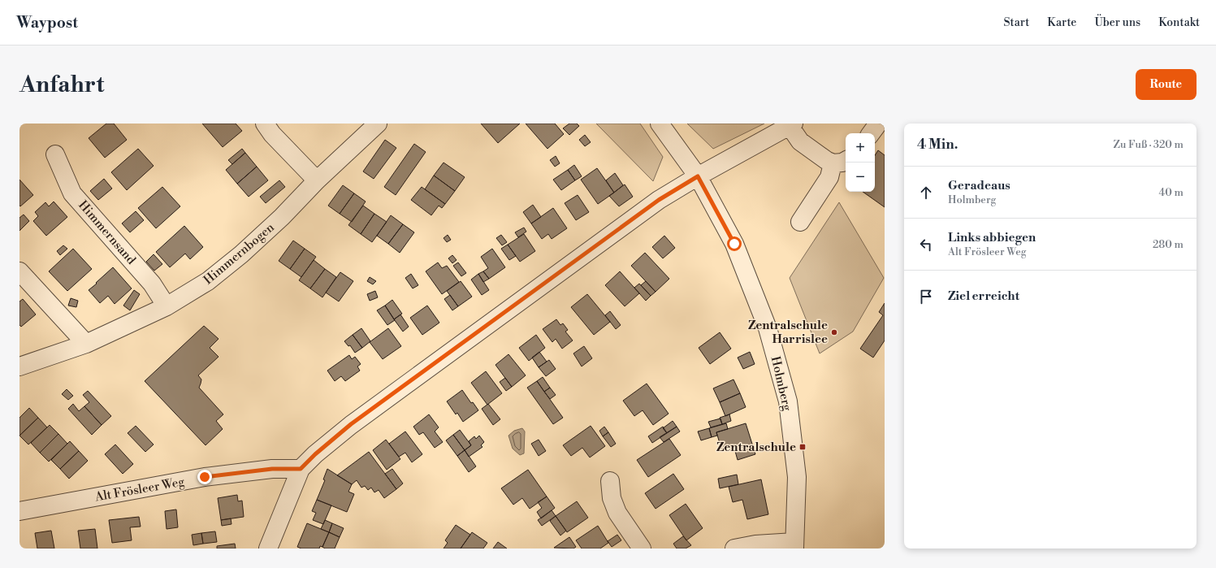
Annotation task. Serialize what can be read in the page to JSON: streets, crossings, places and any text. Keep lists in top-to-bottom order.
{
  "streets": {
    "street": [
      "Himmernsand",
      "Himmernbogen",
      "Holmberg",
      "Alt Frösleer Weg"
    ]
  },
  "crossings": [
    ["Himmernsand", "Himmernbogen"]
  ],
  "places": {
    "other": ["Zentralschule Harrislee"],
    "transit": ["Zentralschule"]
  },
  "page": {
    "header": "Waypost",
    "nav": [
      "Start",
      "Karte",
      "Über uns",
      "Kontakt"
    ],
    "buttons": "Route",
    "title": "Anfahrt",
    "heading": ["4 Min.", "Zu Fuß · 320 m"],
    "map_buttons": ["+", "−"],
    "list": [
      ["Geradeaus", "Holmberg", "40 m"],
      ["Links abbiegen", "Alt Frösleer Weg", "280 m"],
      "Ziel erreicht"
    ]
  }
}
